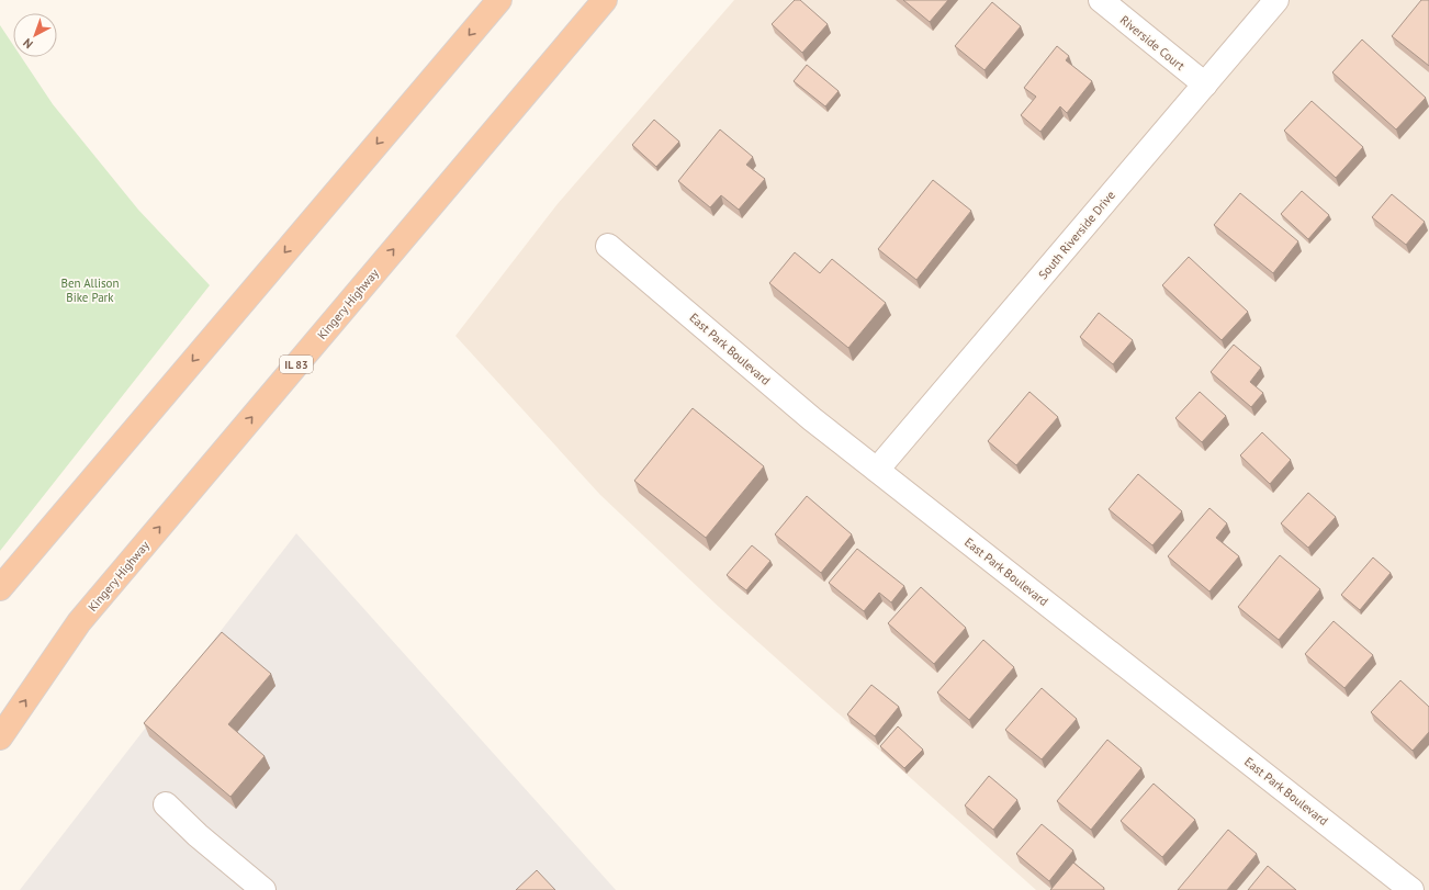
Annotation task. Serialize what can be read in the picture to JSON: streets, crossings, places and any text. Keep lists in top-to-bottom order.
{
  "streets": {
    "highway": ["Kingery Highway", "IL 83"],
    "street": ["Riverside Court", "South Riverside Drive", "East Park Boulevard"]
  },
  "crossings": [
    ["Riverside Court", "South Riverside Drive"],
    ["South Riverside Drive", "East Park Boulevard"]
  ],
  "parks": ["Ben Allison Bike Park"],
  "north": "bottom left"
}
